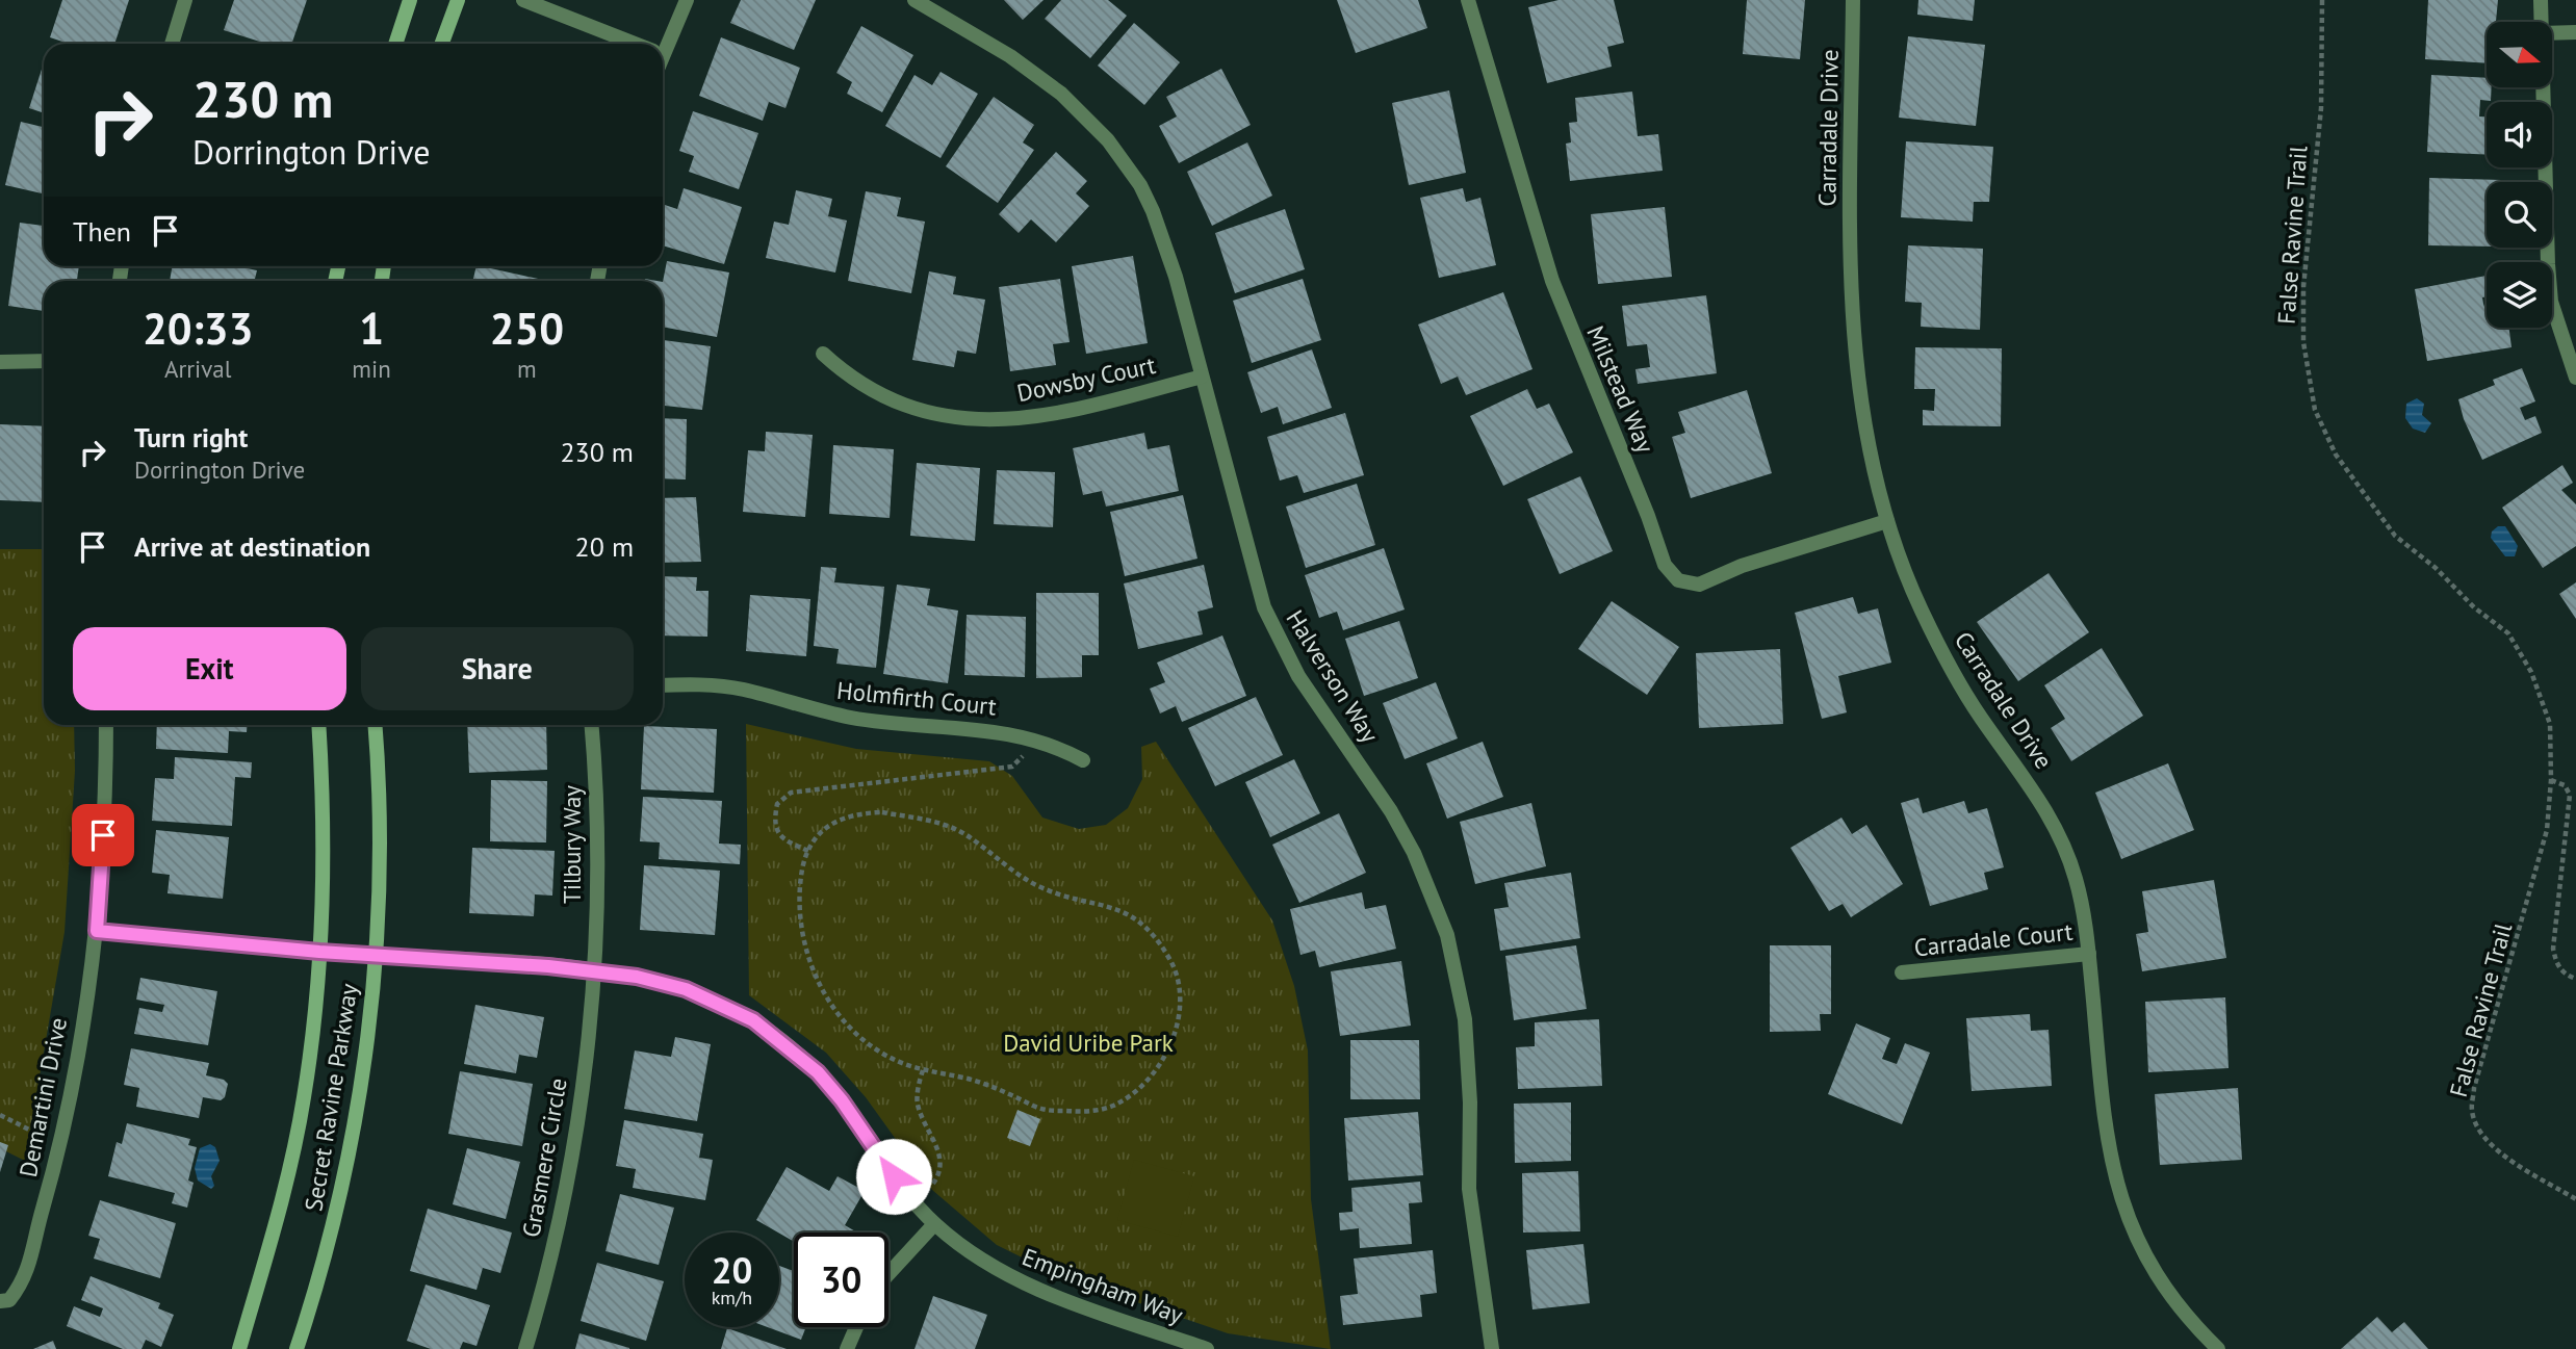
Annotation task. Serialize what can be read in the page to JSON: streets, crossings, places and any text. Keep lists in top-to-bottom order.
{
  "streets": {
    "main road": ["Secret Ravine Parkway"],
    "street": [
      "Carradale Drive",
      "Dowsby Court",
      "Milstead Way",
      "Halverson Way",
      "Holmfirth Court",
      "Tilbury Way",
      "Carradale Court",
      "Demartini Drive",
      "Grasmere Circle",
      "Empingham Way"
    ],
    "path": ["False Ravine Trail"]
  },
  "crossings": [
    ["Carradale Drive", "Milstead Way"],
    ["Carradale Drive", "Carradale Court"],
    ["Dowsby Court", "Halverson Way"],
    ["Tilbury Way", "Grasmere Circle"],
    ["Tilbury Way", "Empingham Way"],
    ["Demartini Drive", "Empingham Way"],
    ["Secret Ravine Parkway", "Empingham Way"],
    ["Grasmere Circle", "Empingham Way"]
  ],
  "parks": ["David Uribe Park"],
  "north": "right",
  "page": {
    "turn": ["230 m", "Dorrington Drive"],
    "then": "Then",
    "eta": [
      "20:33",
      "Arrival",
      "1",
      "min",
      "250",
      "m"
    ],
    "list": [
      {
        "name": "Turn right",
        "note": "Dorrington Drive",
        "value": "230 m"
      },
      {
        "name": "Arrive at destination",
        "value": "20 m"
      }
    ],
    "buttons": ["Exit", "Share"],
    "speed": "20 km/h",
    "limit": "30"
  }
}
